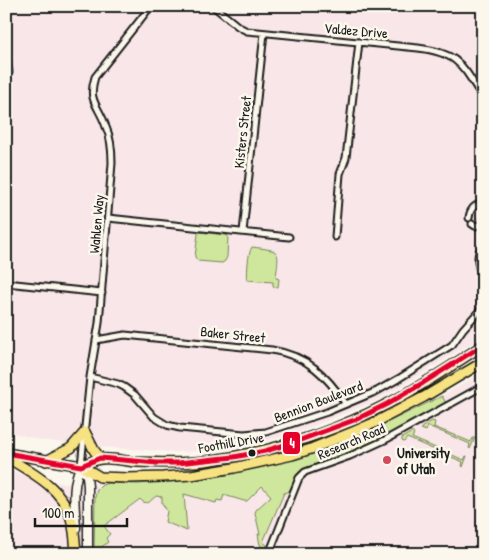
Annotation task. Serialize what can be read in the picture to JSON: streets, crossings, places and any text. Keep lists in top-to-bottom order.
{
  "streets": {
    "main road": ["Foothill Drive"],
    "street": [
      "Valdez Drive",
      "Kisters Street",
      "Wahlen Way",
      "Baker Street",
      "Bennion Boulevard",
      "Research Road"
    ]
  },
  "crossings": [
    ["Valdez Drive", "Kisters Street"],
    ["Wahlen Way", "Baker Street"],
    ["Wahlen Way", "Bennion Boulevard"],
    ["Wahlen Way", "Foothill Drive"],
    ["Baker Street", "Bennion Boulevard"]
  ],
  "places": ["University of Utah"],
  "lines": ["transit line 4"],
  "scale_bar": "100 m"
}
